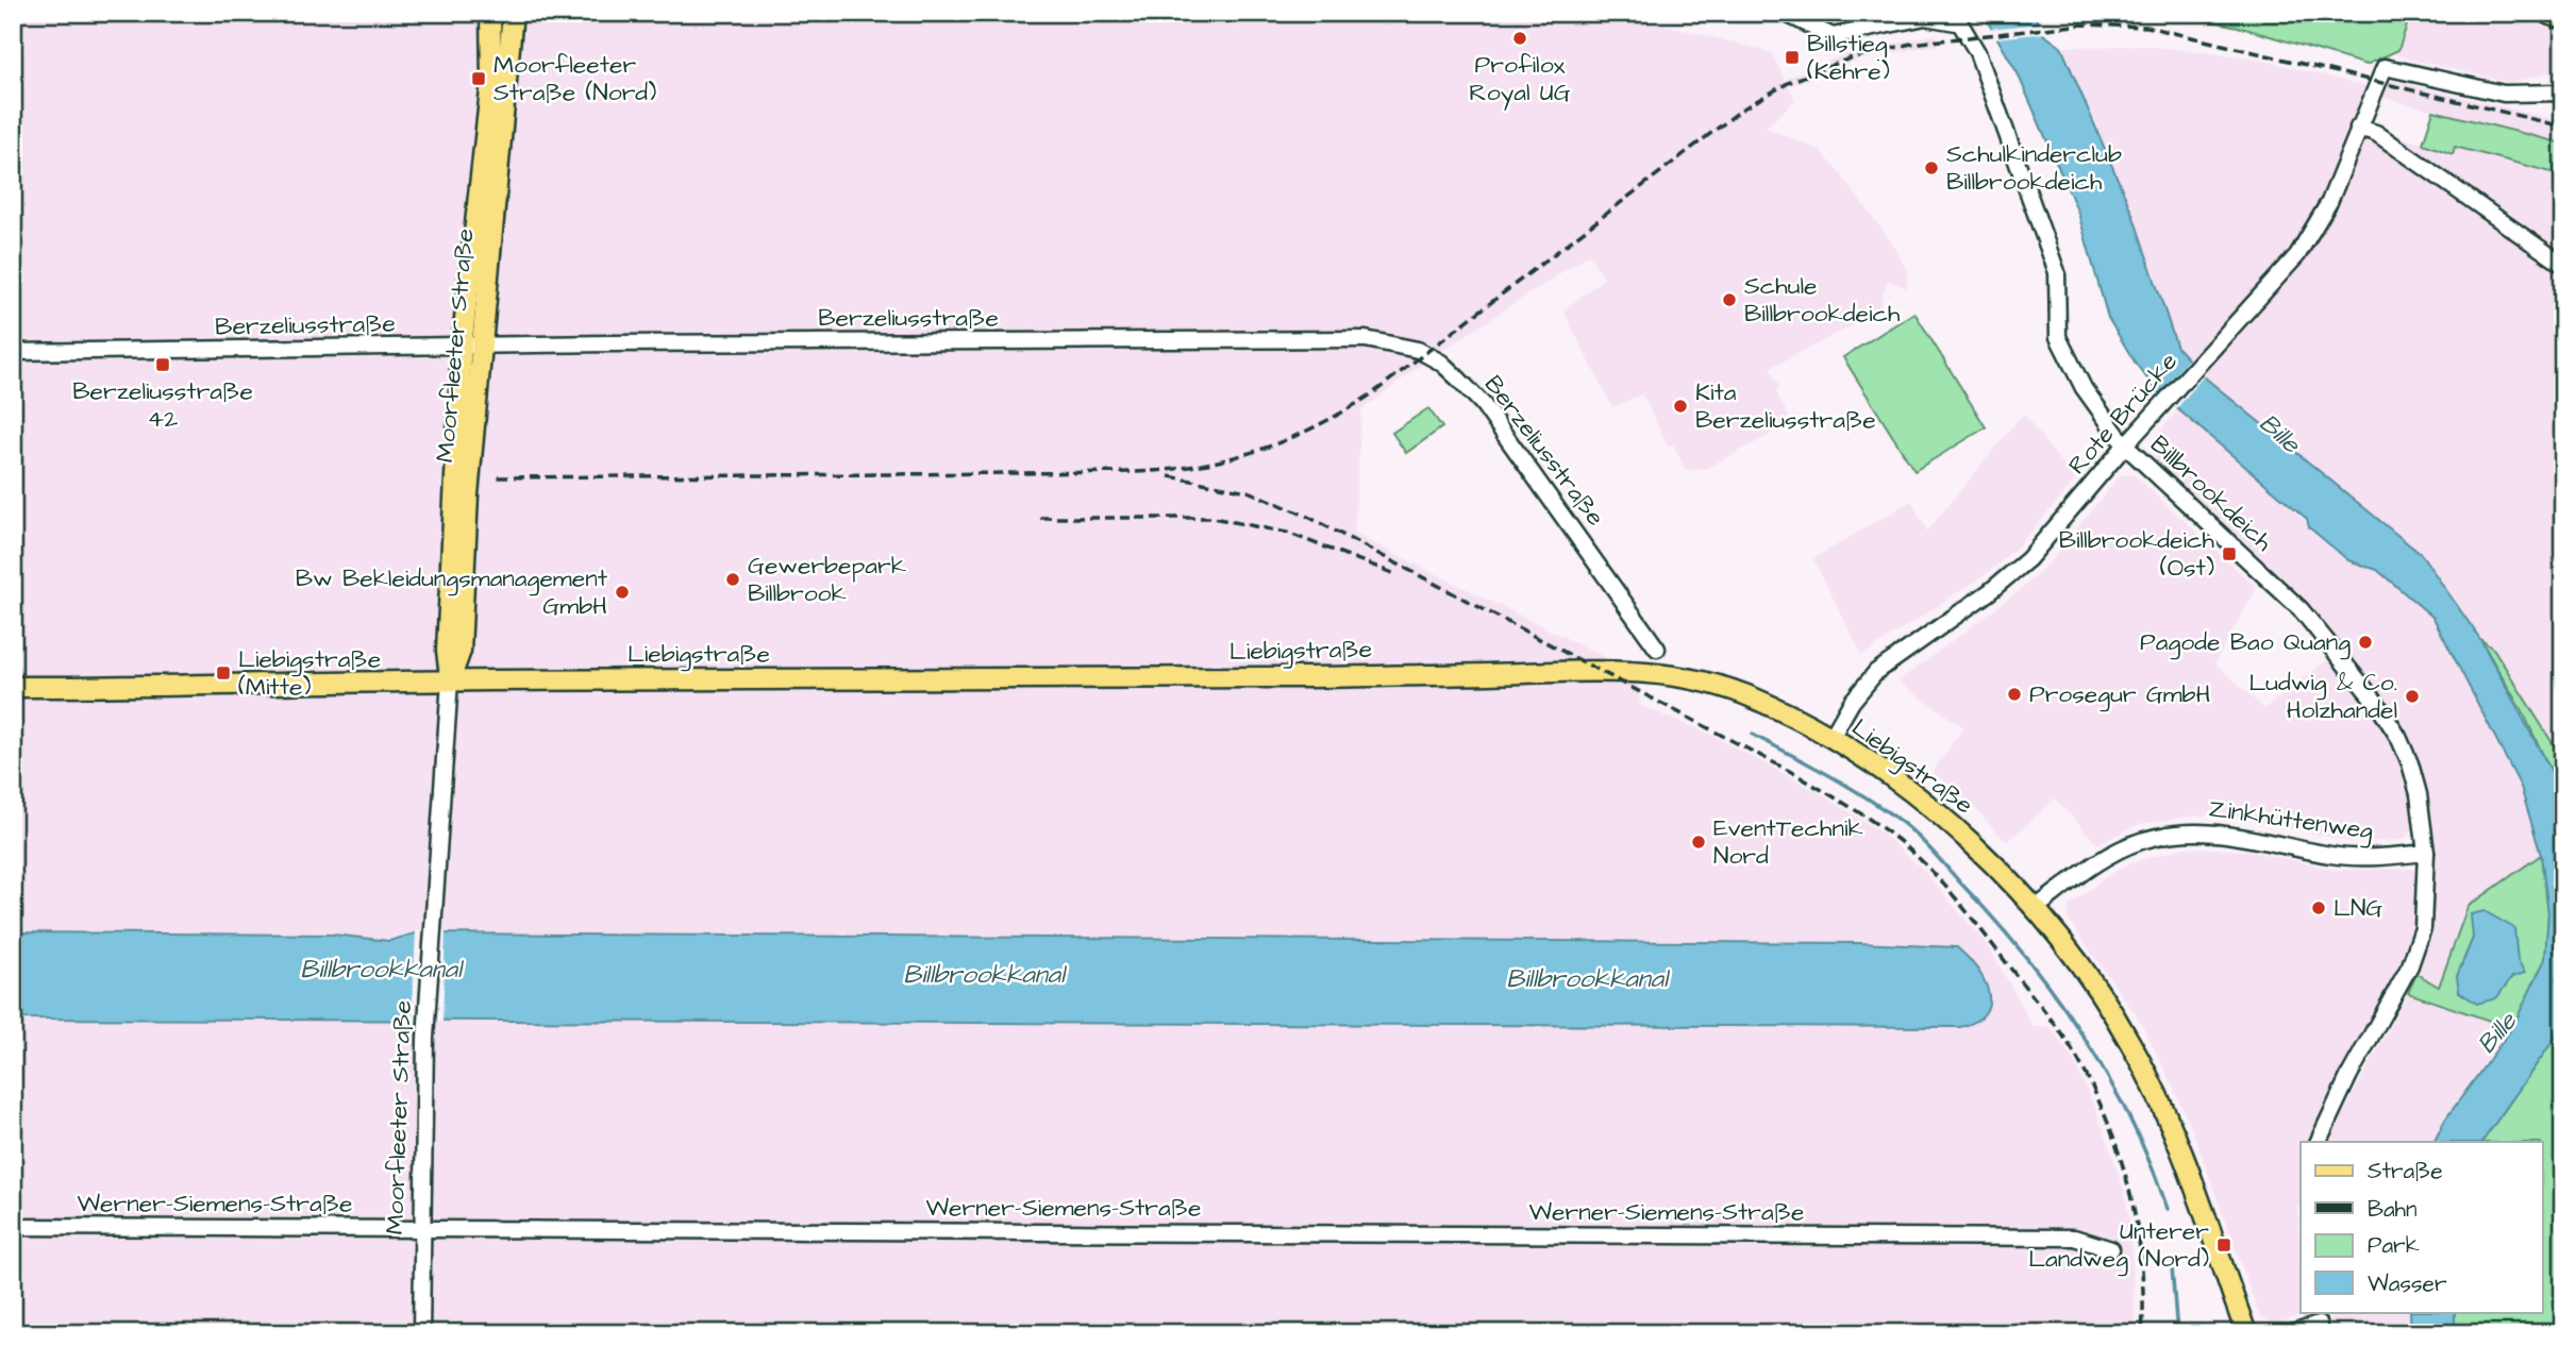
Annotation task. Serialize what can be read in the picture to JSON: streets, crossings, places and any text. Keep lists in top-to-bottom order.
{
  "streets": {
    "main road": ["Moorfleeter Straße", "Liebigstraße"],
    "street": [
      "Berzeliusstraße",
      "Rote Brücke",
      "Billbrookdeich",
      "Zinkhüttenweg",
      "Werner-Siemens-Straße"
    ]
  },
  "crossings": [
    ["Berzeliusstraße", "Moorfleeter Straße"],
    ["Moorfleeter Straße", "Liebigstraße"],
    ["Moorfleeter Straße", "Werner-Siemens-Straße"],
    ["Rote Brücke", "Billbrookdeich"],
    ["Rote Brücke", "Liebigstraße"],
    ["Billbrookdeich", "Zinkhüttenweg"],
    ["Liebigstraße", "Zinkhüttenweg"]
  ],
  "water": ["Bille", "Billbrookkanal"],
  "places": {
    "other": [
      "Profilox Royal UG",
      "Schulkinderclub Billbrookdeich",
      "Schule Billbrookdeich",
      "Kita Berzeliusstraße",
      "Gewerbepark Billbrook",
      "Bw Bekleidungsmanagement GmbH",
      "Pagode Bao Quang",
      "Prosegur GmbH",
      "Ludwig & Co. Holzhandel",
      "EventTechnik Nord",
      "LNG"
    ],
    "transit": [
      "Billstieg (Kehre)",
      "Moorfleeter Straße (Nord)",
      "Berzeliusstraße 42",
      "Billbrookdeich (Ost)",
      "Liebigstraße (Mitte)",
      "Unterer Landweg (Nord)"
    ]
  },
  "legend": [
    "Straße",
    "Bahn",
    "Park",
    "Wasser"
  ]
}
